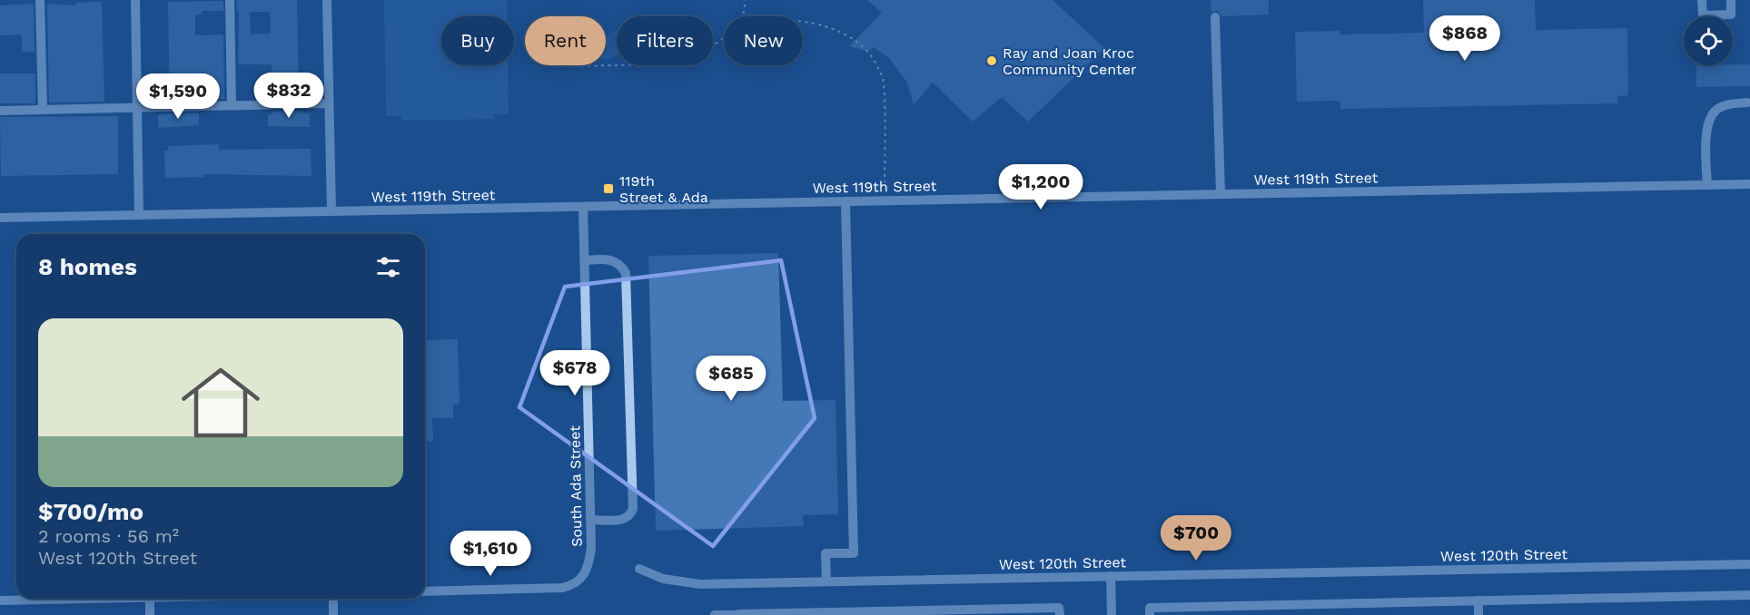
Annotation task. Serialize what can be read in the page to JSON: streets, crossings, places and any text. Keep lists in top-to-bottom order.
{
  "streets": {
    "street": ["West 119th Street", "South Ada Street", "West 120th Street"]
  },
  "crossings": [
    ["West 119th Street", "South Ada Street"]
  ],
  "places": {
    "other": ["Ray and Joan Kroc Community Center"],
    "transit": ["119th Street & Ada"]
  },
  "page": {
    "price": [
      "$868",
      "$832",
      "$1,590",
      "$1,200",
      "$678",
      "$685",
      "$700",
      "$1,610"
    ],
    "chip": [
      "Buy",
      "Rent",
      "Filters",
      "New"
    ],
    "heading": "8 homes",
    "list": [
      {
        "name": "$700/mo",
        "note": "2 rooms · 56 m² · West 120th Street"
      }
    ]
  }
}
